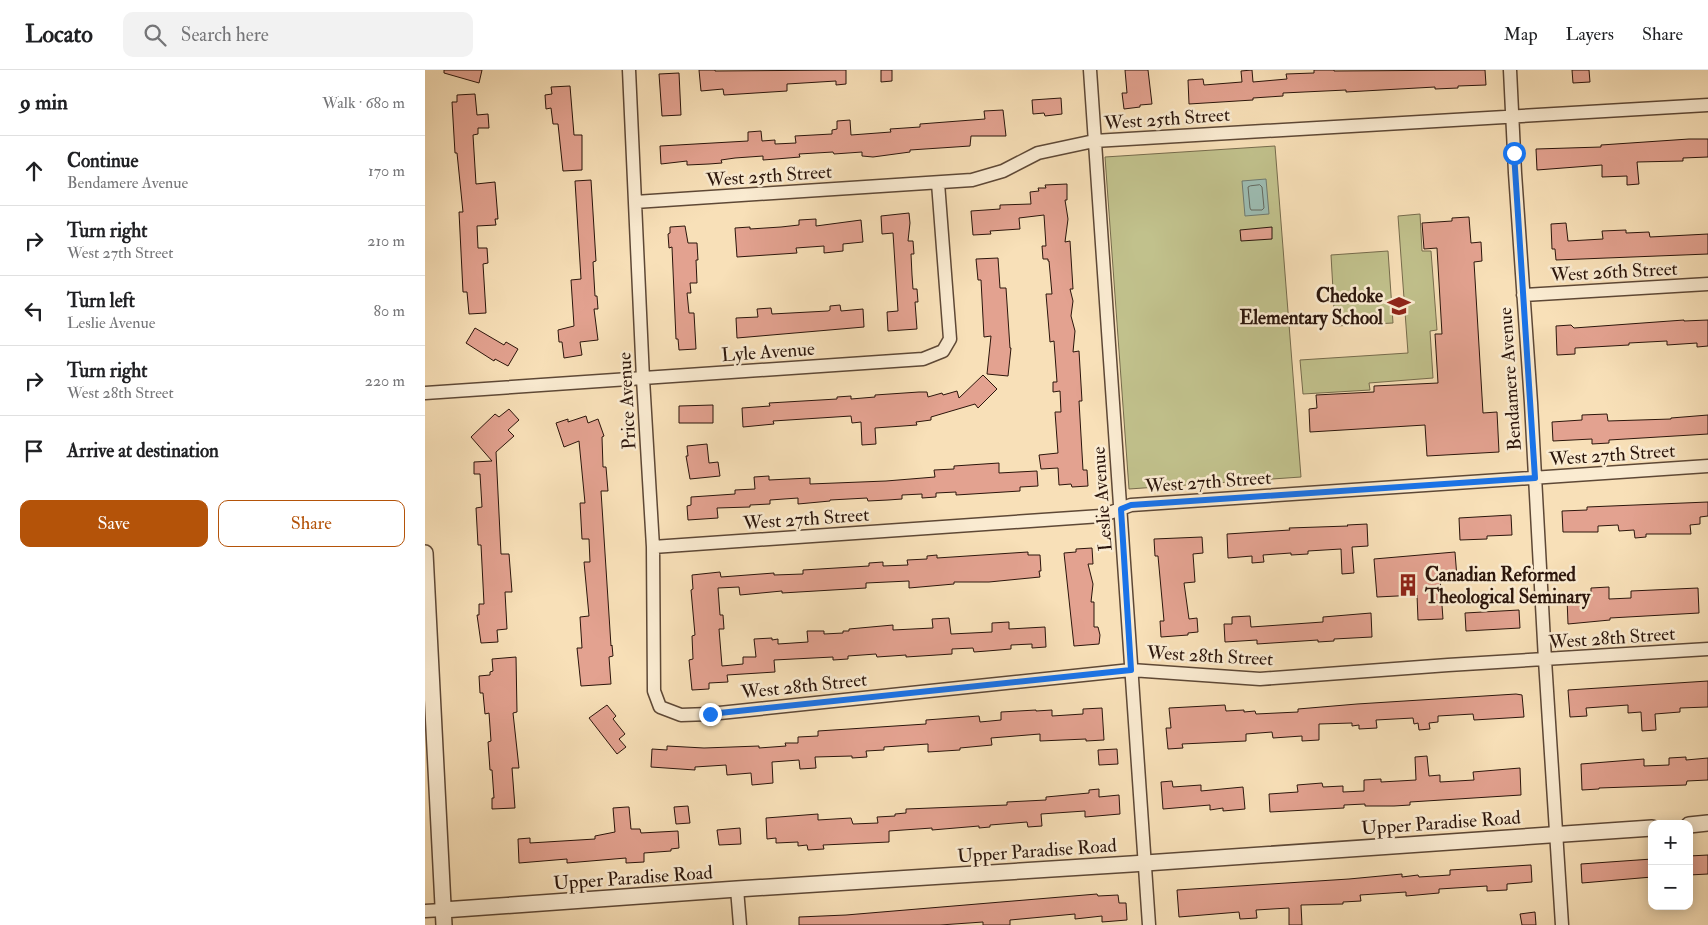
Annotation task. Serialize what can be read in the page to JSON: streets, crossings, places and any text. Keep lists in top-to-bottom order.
{
  "streets": {
    "street": [
      "West 25th Street",
      "West 26th Street",
      "Lyle Avenue",
      "Bendamere Avenue",
      "Price Avenue",
      "West 27th Street",
      "Leslie Avenue",
      "West 28th Street",
      "Upper Paradise Road"
    ]
  },
  "crossings": [
    ["West 25th Street", "Lyle Avenue"],
    ["West 25th Street", "Bendamere Avenue"],
    ["West 25th Street", "Price Avenue"],
    ["West 25th Street", "Leslie Avenue"],
    ["West 26th Street", "Bendamere Avenue"],
    ["Lyle Avenue", "Price Avenue"],
    ["Bendamere Avenue", "West 27th Street"],
    ["Bendamere Avenue", "West 28th Street"],
    ["Bendamere Avenue", "Upper Paradise Road"],
    ["Price Avenue", "West 27th Street"],
    ["Price Avenue", "West 28th Street"],
    ["West 27th Street", "Leslie Avenue"],
    ["Leslie Avenue", "West 28th Street"],
    ["Leslie Avenue", "Upper Paradise Road"]
  ],
  "places": {
    "school or university": ["Chedoke Elementary School"],
    "building": ["Canadian Reformed Theological Seminary"]
  },
  "page": {
    "header": "Locato",
    "search": "Search here",
    "nav": ["Map", "Layers", "Share"],
    "heading": ["9 min", "Walk · 680 m"],
    "list": [
      ["Continue", "Bendamere Avenue", "170 m"],
      ["Turn right", "West 27th Street", "210 m"],
      ["Turn left", "Leslie Avenue", "80 m"],
      ["Turn right", "West 28th Street", "220 m"],
      "Arrive at destination"
    ],
    "buttons": ["Save", "Share"],
    "map_buttons": ["+", "−"]
  }
}
